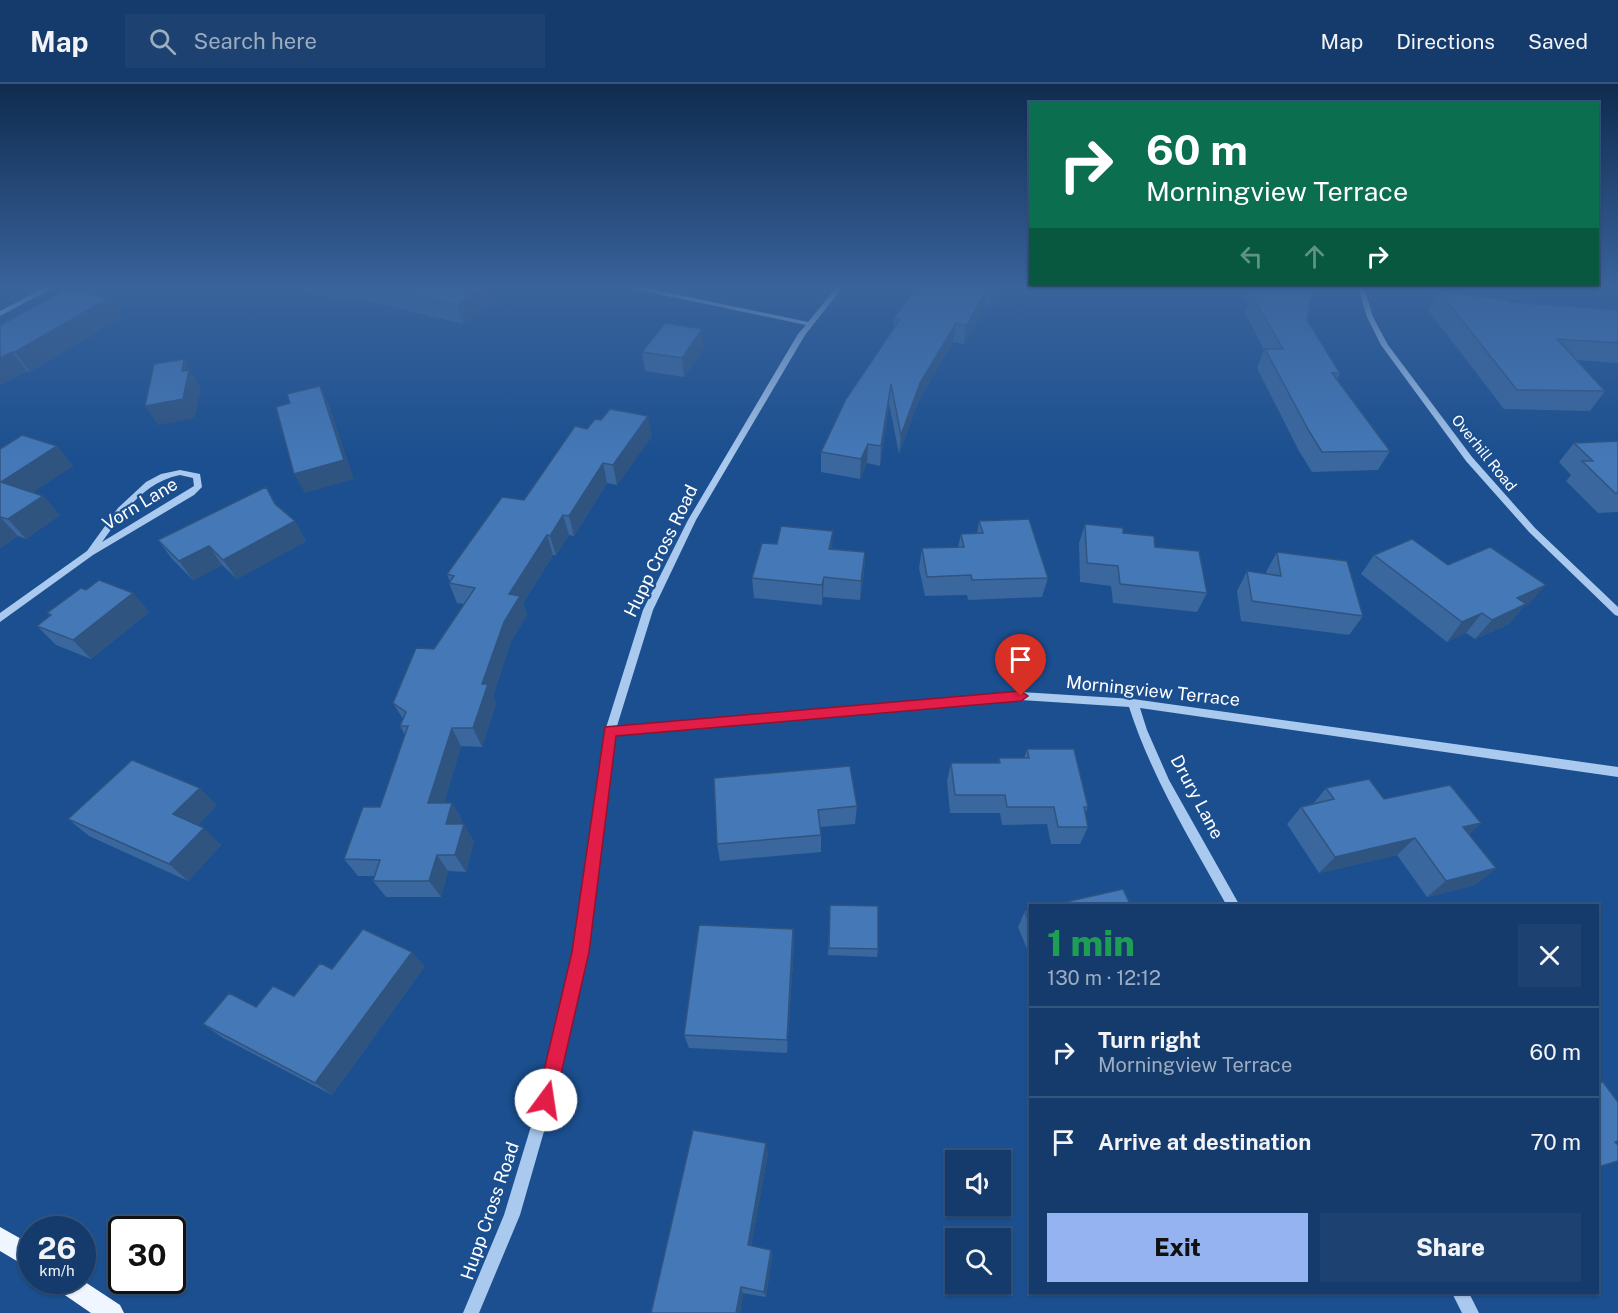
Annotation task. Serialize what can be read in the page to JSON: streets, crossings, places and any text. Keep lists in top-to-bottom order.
{
  "streets": {
    "street": [
      "Overhill Road",
      "Vorn Lane",
      "Hupp Cross Road",
      "Morningview Terrace",
      "Drury Lane"
    ]
  },
  "crossings": [
    ["Hupp Cross Road", "Morningview Terrace"],
    ["Morningview Terrace", "Drury Lane"]
  ],
  "page": {
    "header": "Map",
    "search": "Search here",
    "nav": ["Map", "Directions", "Saved"],
    "turn": ["60 m", "Morningview Terrace"],
    "heading": ["1 min", "130 m · 12:12"],
    "list": [
      {
        "name": "Turn right",
        "note": "Morningview Terrace",
        "value": "60 m"
      },
      {
        "name": "Arrive at destination",
        "value": "70 m"
      }
    ],
    "buttons": ["Exit", "Share"],
    "speed": "26 km/h",
    "limit": "30"
  }
}
